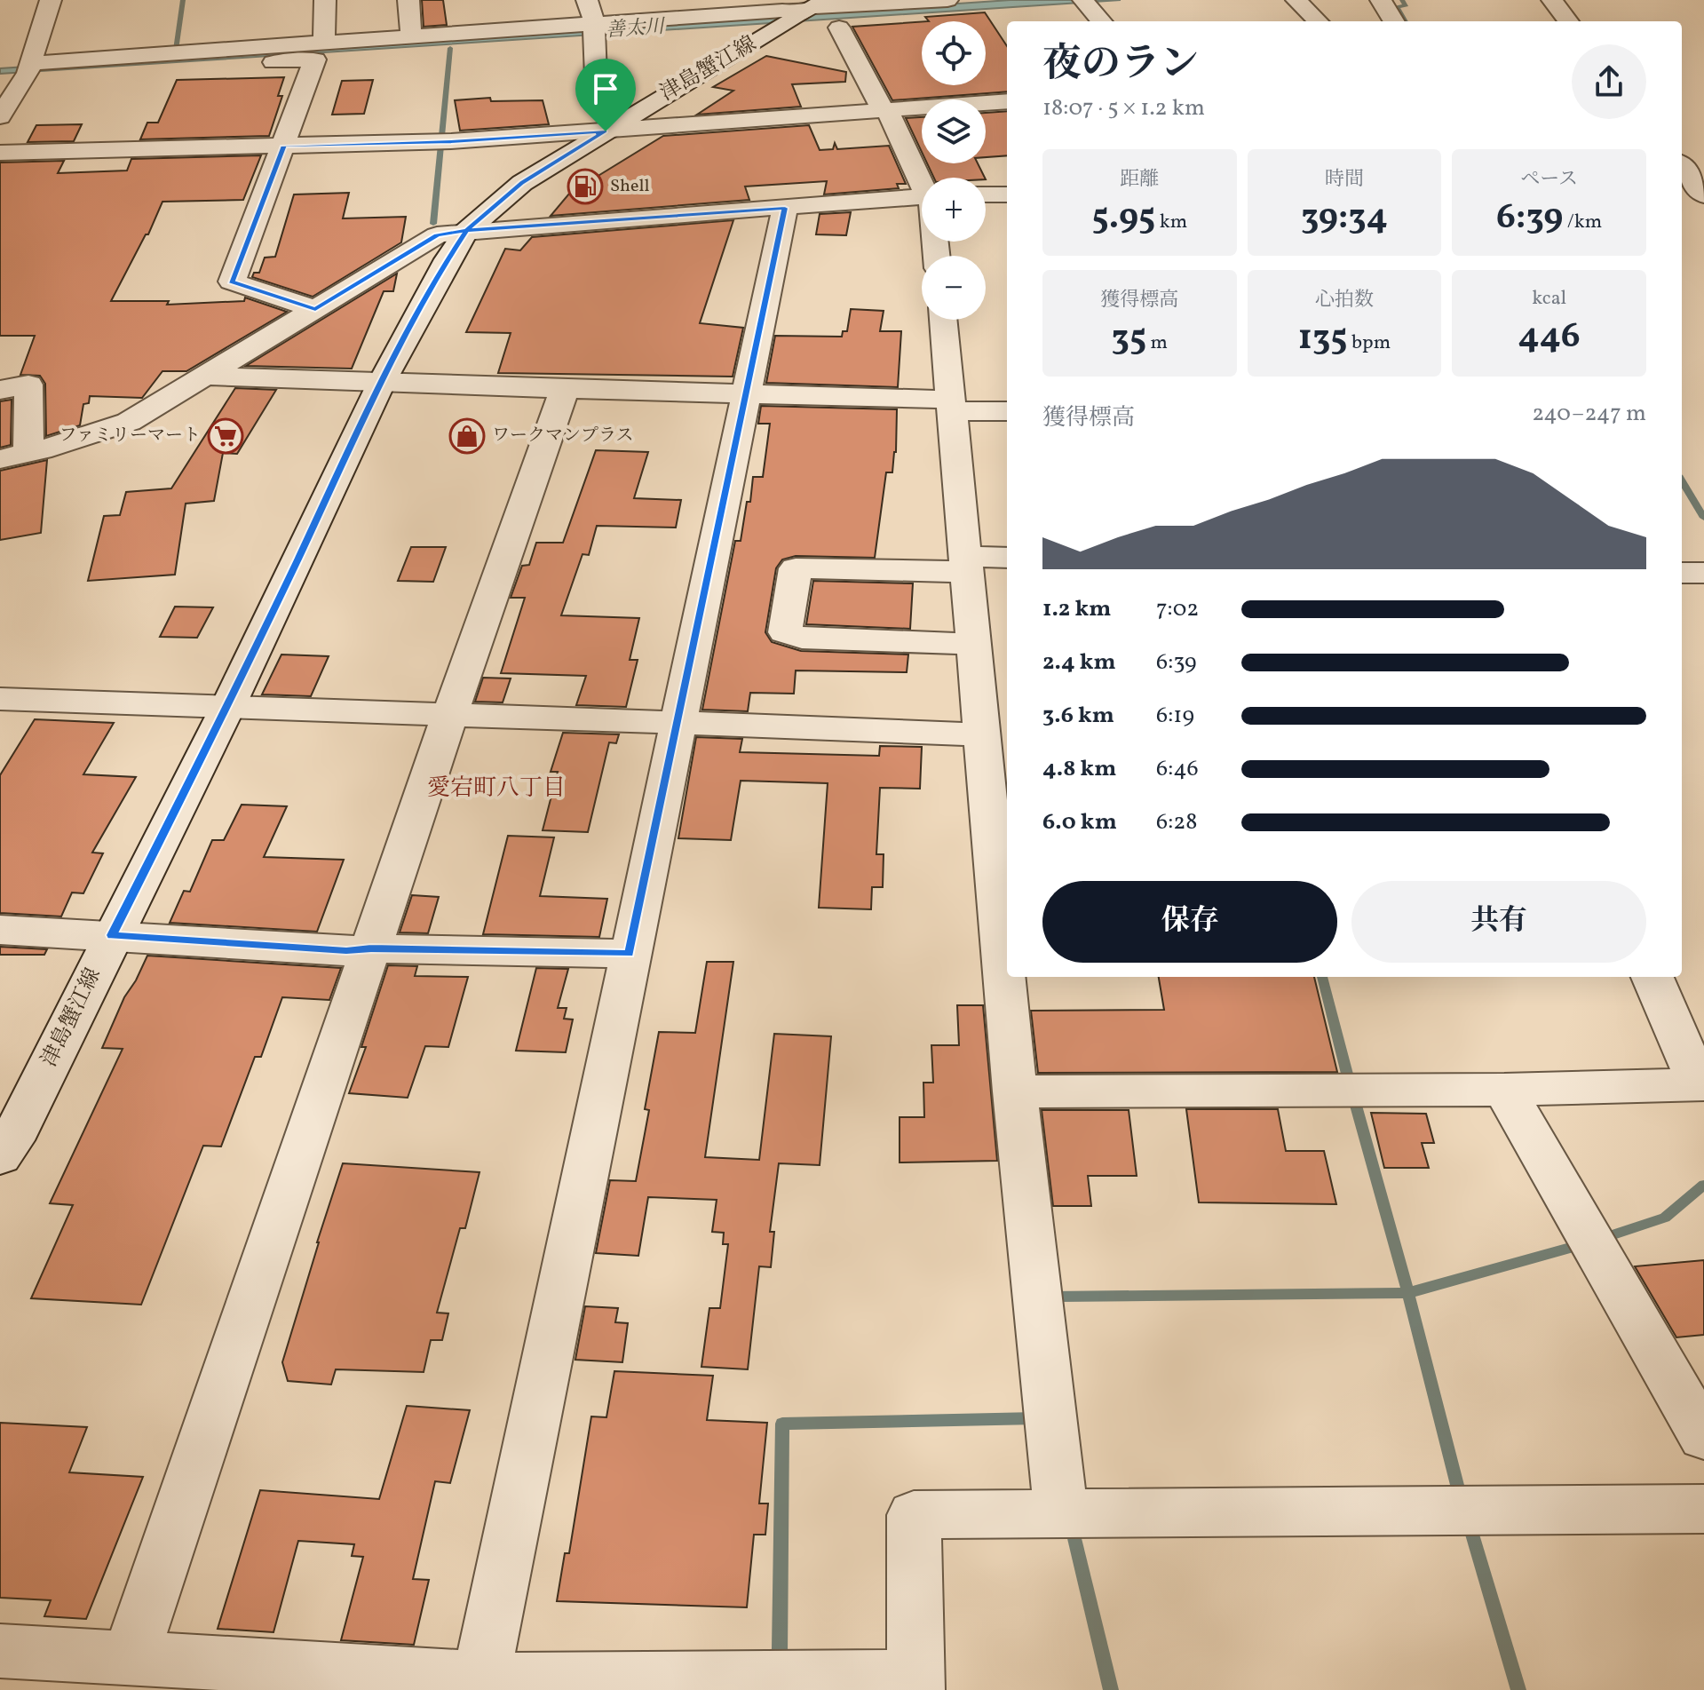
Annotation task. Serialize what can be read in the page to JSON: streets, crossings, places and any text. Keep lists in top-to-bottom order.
{
  "streets": {
    "street": ["津島蟹江線"]
  },
  "districts": ["愛宕町八丁目"],
  "water": ["善太川"],
  "places": {
    "fuel station": ["Shell"],
    "supermarket": ["ファミリーマート"],
    "shop": ["ワークマンプラス"]
  },
  "page": {
    "map_buttons": ["+", "−"],
    "heading": ["夜のラン", "18:07 · 5 × 1.2 km"],
    "stats": [
      ["距離", "5.95 km"],
      ["時間", "39:34"],
      ["ペース", "6:39 /km"],
      ["獲得標高", "35 m"],
      ["心拍数", "135 bpm"],
      ["kcal", "446"]
    ],
    "chart": ["獲得標高", "240–247 m"],
    "list": [
      {
        "name": "1.2 km",
        "note": "7:02"
      },
      {
        "name": "2.4 km",
        "note": "6:39"
      },
      {
        "name": "3.6 km",
        "note": "6:19"
      },
      {
        "name": "4.8 km",
        "note": "6:46"
      },
      {
        "name": "6.0 km",
        "note": "6:28"
      }
    ],
    "buttons": ["保存", "共有"]
  }
}
